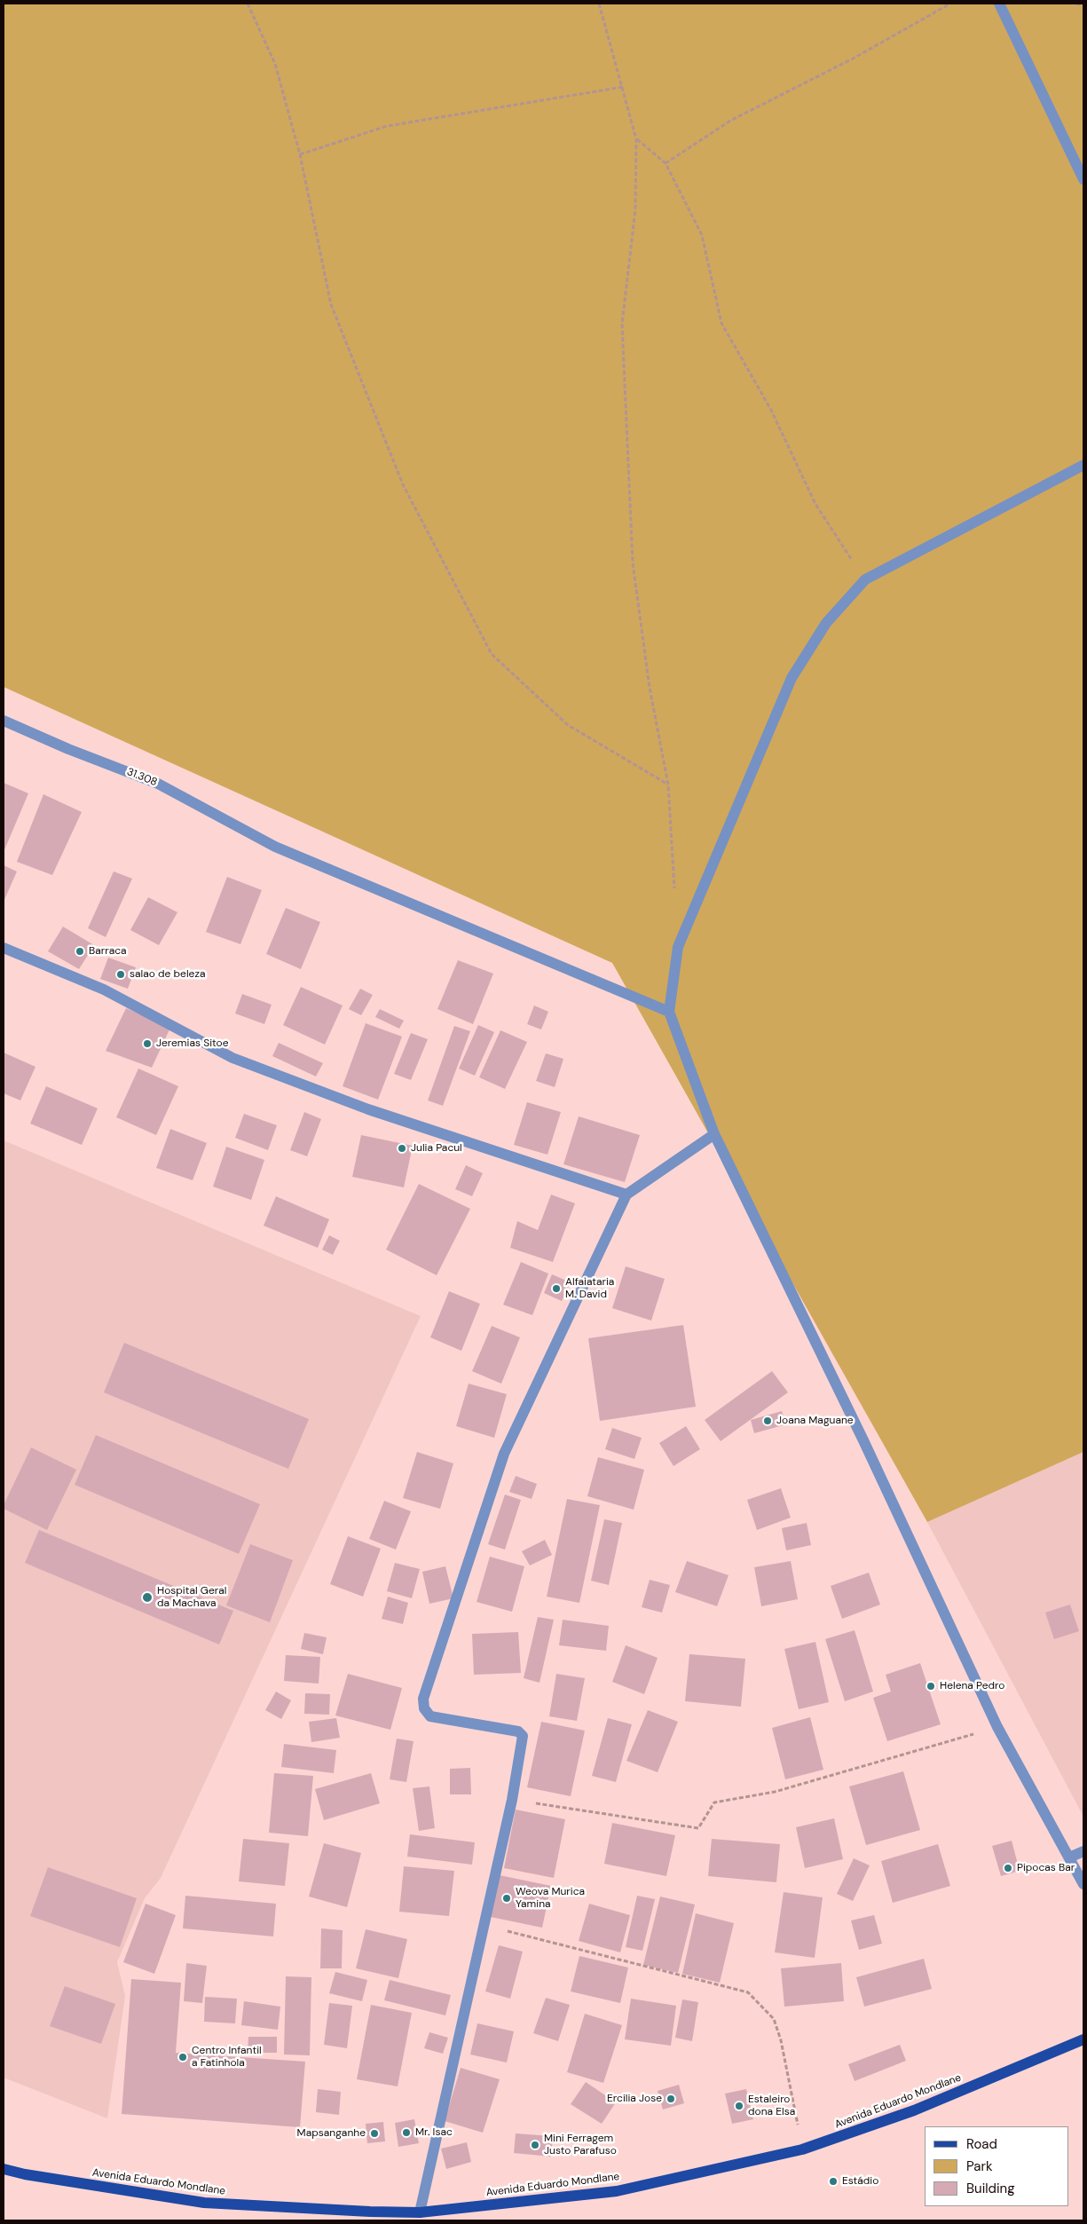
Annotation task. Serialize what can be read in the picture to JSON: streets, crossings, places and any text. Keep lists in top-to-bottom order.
{
  "streets": {
    "main road": ["Avenida Eduardo Mondlane"],
    "street": ["31.308"]
  },
  "places": [
    "Barraca",
    "salao de beleza",
    "Jeremias Sitoe",
    "Julia Pacul",
    "Alfaiataria M. David",
    "Joana Maguane",
    "Hospital Geral da Machava",
    "Helena Pedro",
    "Pipocas Bar",
    "Weova Murica Yamina",
    "Centro Infantil a Fatinhola",
    "Ercilia Jose",
    "Estaleiro dona Elsa",
    "Mr. Isac",
    "Mapsanganhe",
    "Mini Ferragem Justo Parafuso",
    "Estádio"
  ],
  "legend": ["Road", "Park", "Building"]
}
